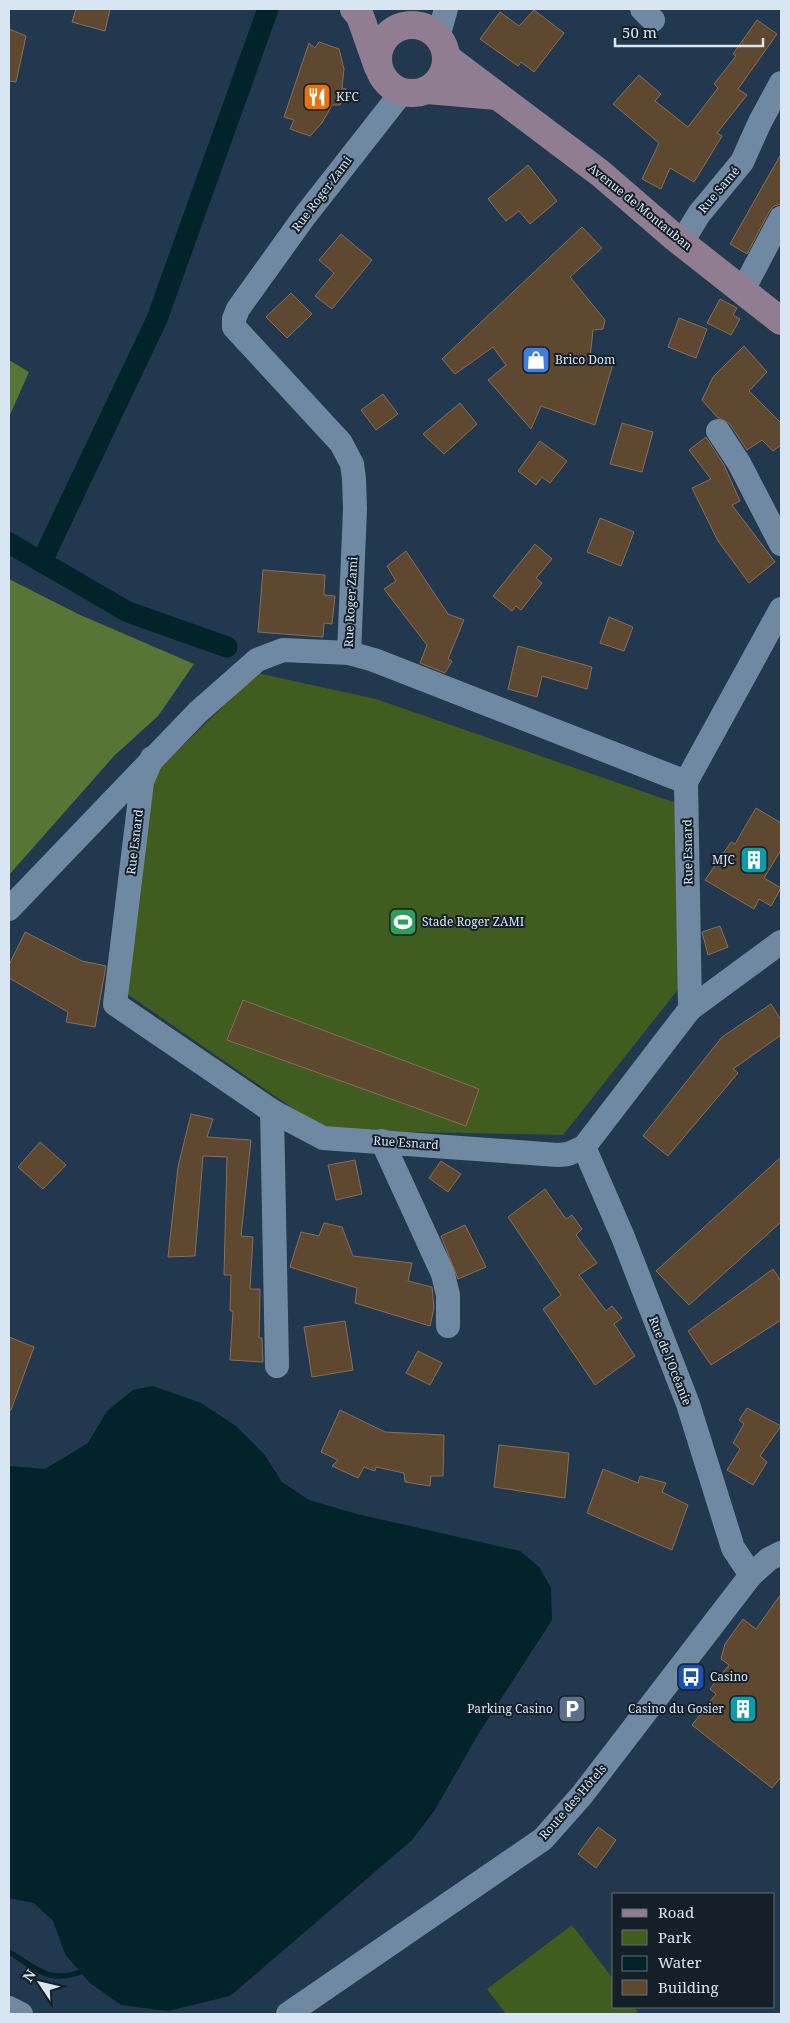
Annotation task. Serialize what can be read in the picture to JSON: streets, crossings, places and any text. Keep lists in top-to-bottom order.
{
  "streets": {
    "main road": ["Avenue de Montauban"],
    "street": [
      "Rue Samé",
      "Rue Roger Zami",
      "Rue Esnard",
      "Rue de l'Océanie",
      "Route des Hôtels"
    ]
  },
  "crossings": [
    ["Rue Samé", "Avenue de Montauban"],
    ["Rue Roger Zami", "Avenue de Montauban"],
    ["Rue Roger Zami", "Rue Esnard"],
    ["Rue Esnard", "Rue de l'Océanie"],
    ["Rue de l'Océanie", "Route des Hôtels"]
  ],
  "places": {
    "restaurant": ["KFC"],
    "shop": ["Brico Dom"],
    "building": ["MJC", "Casino du Gosier"],
    "sports": ["Stade Roger ZAMI"],
    "bus stop": ["Casino"],
    "parking": ["Parking Casino"]
  },
  "legend": [
    "Road",
    "Park",
    "Water",
    "Building"
  ],
  "scale_bar": "50 m",
  "north": "top left"
}
